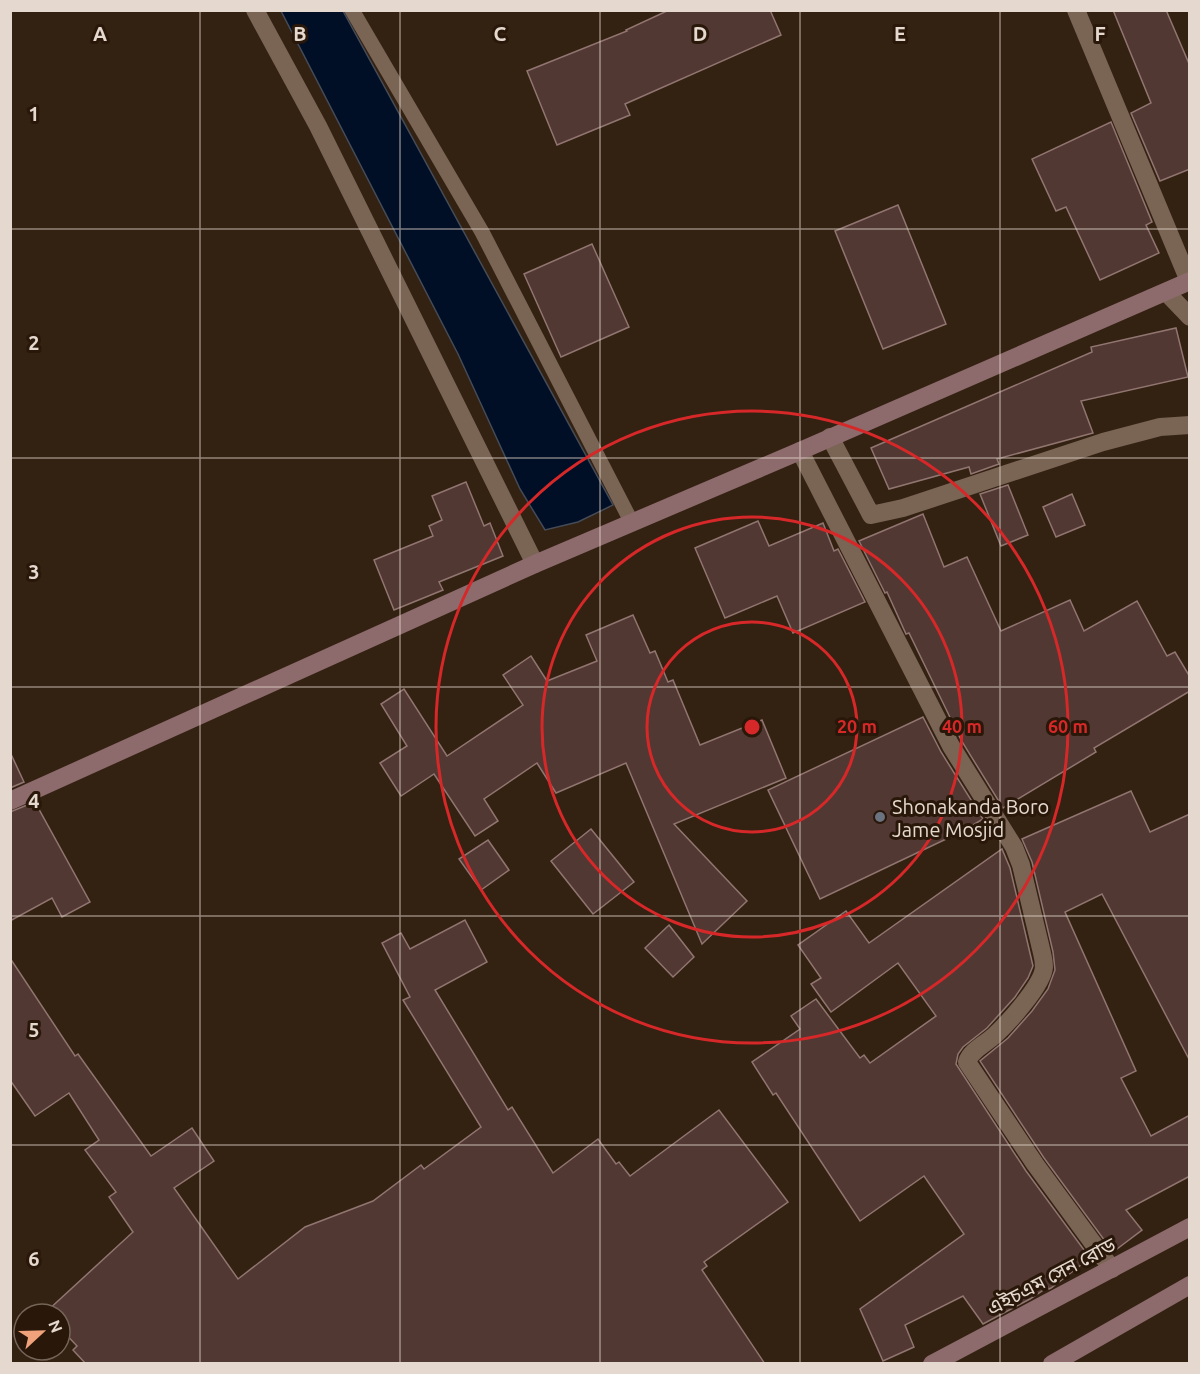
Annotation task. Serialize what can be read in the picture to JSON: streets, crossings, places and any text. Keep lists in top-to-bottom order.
{
  "streets": {
    "street": ["এইচএম সেন রোড"]
  },
  "places": ["Shonakanda Boro Jame Mosjid"],
  "north": "right",
  "grid": {
    "columns": [
      "A",
      "B",
      "C",
      "D",
      "E",
      "F"
    ],
    "rows": [
      "1",
      "2",
      "3",
      "4",
      "5",
      "6"
    ]
  },
  "rings": ["20 m", "40 m", "60 m"]
}
